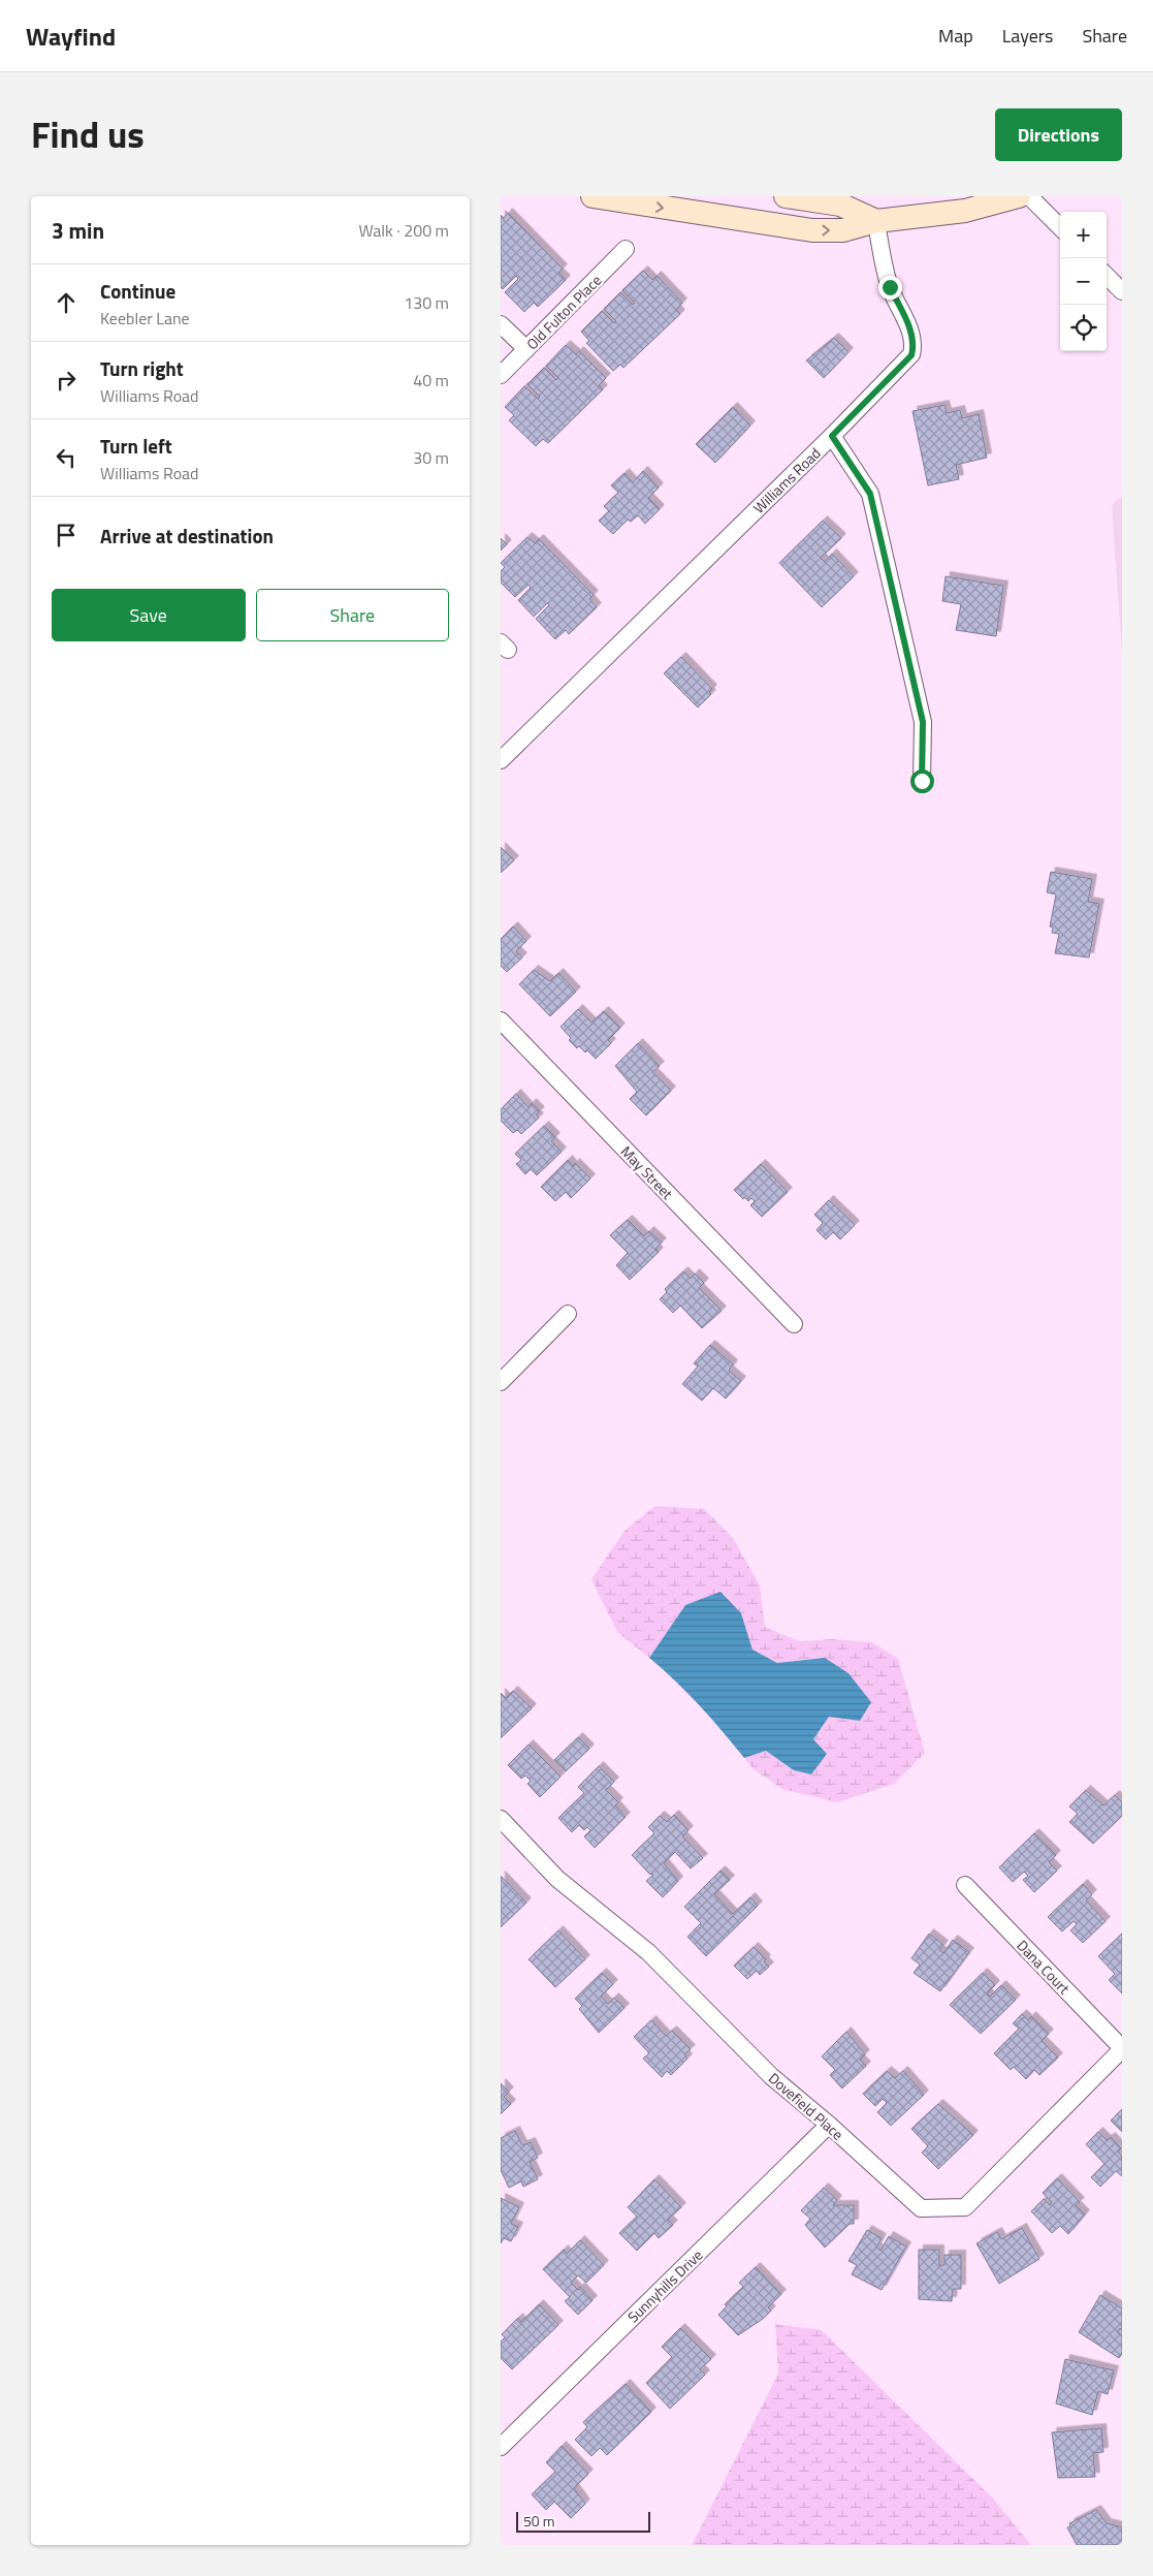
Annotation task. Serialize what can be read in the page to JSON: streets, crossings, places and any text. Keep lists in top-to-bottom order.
{
  "streets": {
    "street": [
      "Old Fulton Place",
      "Williams Road",
      "May Street",
      "Dana Court",
      "Dovefield Place",
      "Sunnyhills Drive"
    ]
  },
  "crossings": [
    ["Dana Court", "Dovefield Place"],
    ["Dovefield Place", "Sunnyhills Drive"]
  ],
  "scale_bar": "50 m",
  "page": {
    "header": "Wayfind",
    "nav": ["Map", "Layers", "Share"],
    "title": "Find us",
    "buttons": [
      "Directions",
      ["Save", "Share"]
    ],
    "heading": ["3 min", "Walk · 200 m"],
    "map_buttons": ["+", "−"],
    "list": [
      ["Continue", "Keebler Lane", "130 m"],
      ["Turn right", "Williams Road", "40 m"],
      ["Turn left", "Williams Road", "30 m"],
      "Arrive at destination"
    ],
    "scale": "50 m"
  }
}
